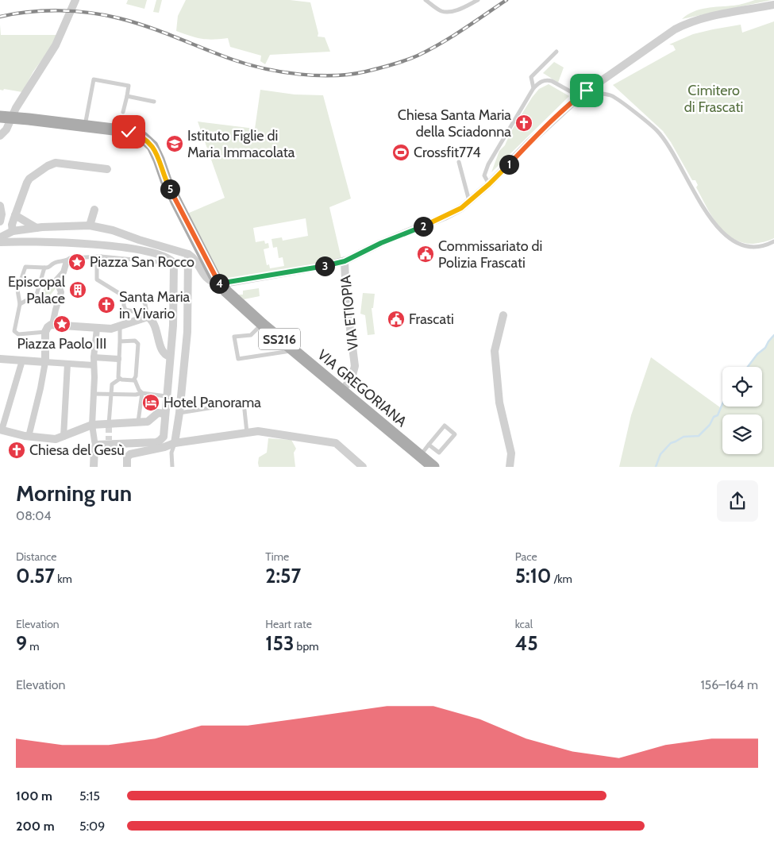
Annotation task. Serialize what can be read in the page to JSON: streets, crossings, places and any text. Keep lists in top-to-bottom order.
{
  "streets": {
    "main road": ["SS216", "VIA GREGORIANA"],
    "street": ["VIA ETIOPIA"]
  },
  "crossings": [
    ["VIA ETIOPIA", "VIA GREGORIANA"],
    ["SS216", "VIA GREGORIANA"]
  ],
  "parks": ["Cimitero di Frascati"],
  "places": {
    "church": ["Chiesa Santa Maria della Sciadonna", "Santa Maria in Vivario", "Chiesa del Gesù"],
    "school or university": ["Istituto Figlie di Maria Immacolata"],
    "sports": ["Crossfit774"],
    "public building": ["Commissariato di Polizia Frascati", "Frascati"],
    "place": ["Piazza San Rocco", "Piazza Paolo III"],
    "building": ["Episcopal Palace"],
    "hotel": ["Hotel Panorama"]
  },
  "page": {
    "pins": [
      "1",
      "5",
      "2",
      "3",
      "4"
    ],
    "heading": ["Morning run", "08:04"],
    "stats": [
      ["Distance", "0.57 km"],
      ["Time", "2:57"],
      ["Pace", "5:10 /km"],
      ["Elevation", "9 m"],
      ["Heart rate", "153 bpm"],
      ["kcal", "45"]
    ],
    "chart": ["Elevation", "156–164 m"],
    "list": [
      {
        "name": "100 m",
        "note": "5:15"
      },
      {
        "name": "200 m",
        "note": "5:09"
      }
    ]
  }
}
